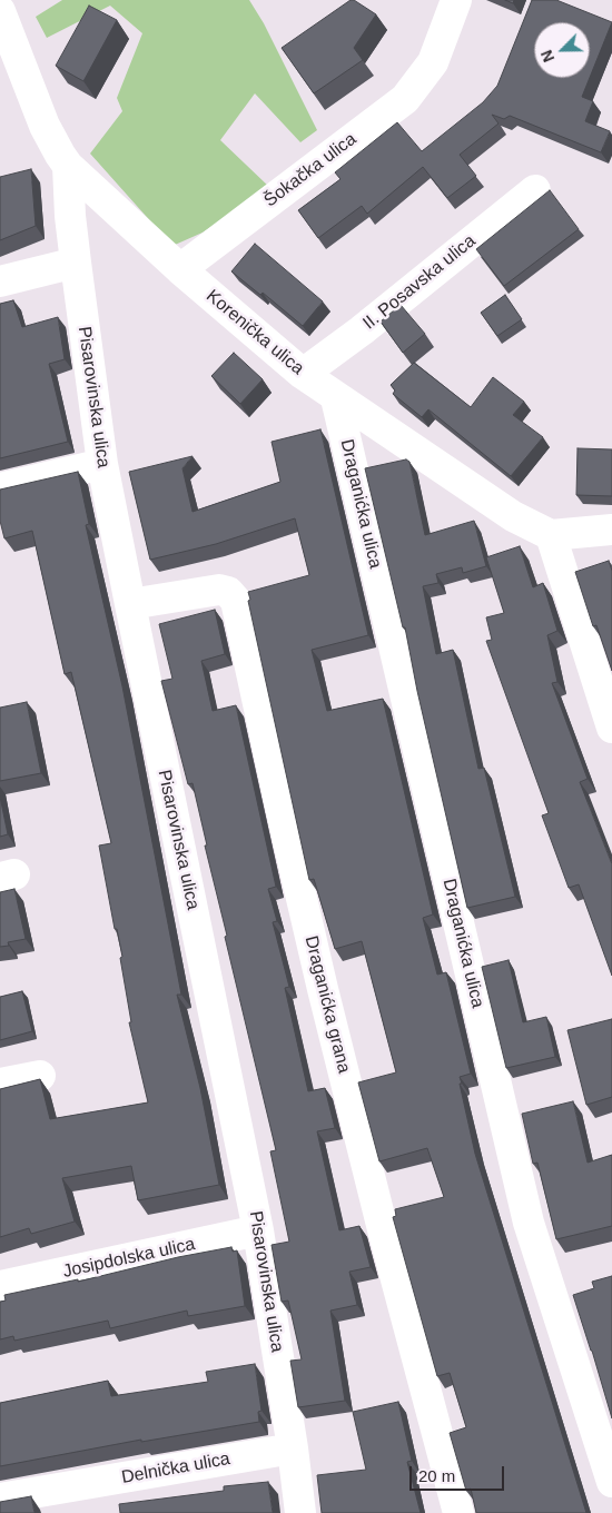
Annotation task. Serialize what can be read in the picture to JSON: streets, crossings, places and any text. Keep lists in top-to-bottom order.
{
  "streets": {
    "street": [
      "Šokačka ulica",
      "II. Posavska ulica",
      "Korenička ulica",
      "Pisarovinska ulica",
      "Draganićka ulica",
      "Draganićka grana",
      "Josipdolska ulica",
      "Delnička ulica"
    ]
  },
  "crossings": [
    ["Šokačka ulica", "Korenička ulica"],
    ["II. Posavska ulica", "Korenička ulica"],
    ["Korenička ulica", "Pisarovinska ulica"],
    ["Korenička ulica", "Draganićka ulica"],
    ["Pisarovinska ulica", "Draganićka grana"],
    ["Pisarovinska ulica", "Josipdolska ulica"],
    ["Pisarovinska ulica", "Delnička ulica"]
  ],
  "scale_bar": "20 m",
  "north": "bottom left"
}
